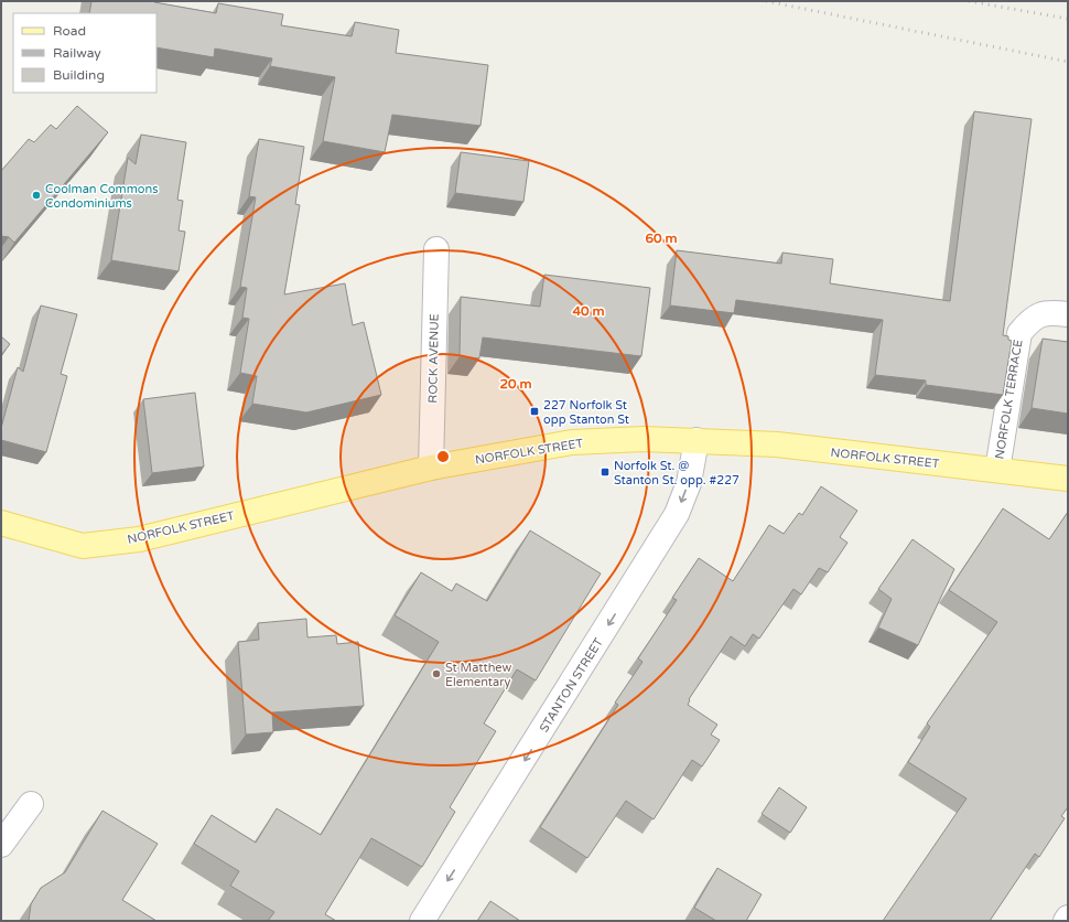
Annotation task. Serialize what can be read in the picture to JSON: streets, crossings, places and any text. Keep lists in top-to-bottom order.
{
  "streets": {
    "main road": ["NORFOLK STREET"],
    "street": ["ROCK AVENUE", "NORFOLK TERRACE", "STANTON STREET"]
  },
  "crossings": [
    ["ROCK AVENUE", "NORFOLK STREET"],
    ["NORFOLK TERRACE", "NORFOLK STREET"],
    ["NORFOLK STREET", "STANTON STREET"]
  ],
  "one_way": ["STANTON STREET"],
  "places": {
    "other": ["Coolman Commons Condominiums", "St Matthew Elementary"],
    "transit": ["227 Norfolk St opp Stanton St", "Norfolk St. @ Stanton St. opp. #227"]
  },
  "legend": ["Road", "Railway", "Building"],
  "rings": ["60 m", "40 m", "20 m"]
}
